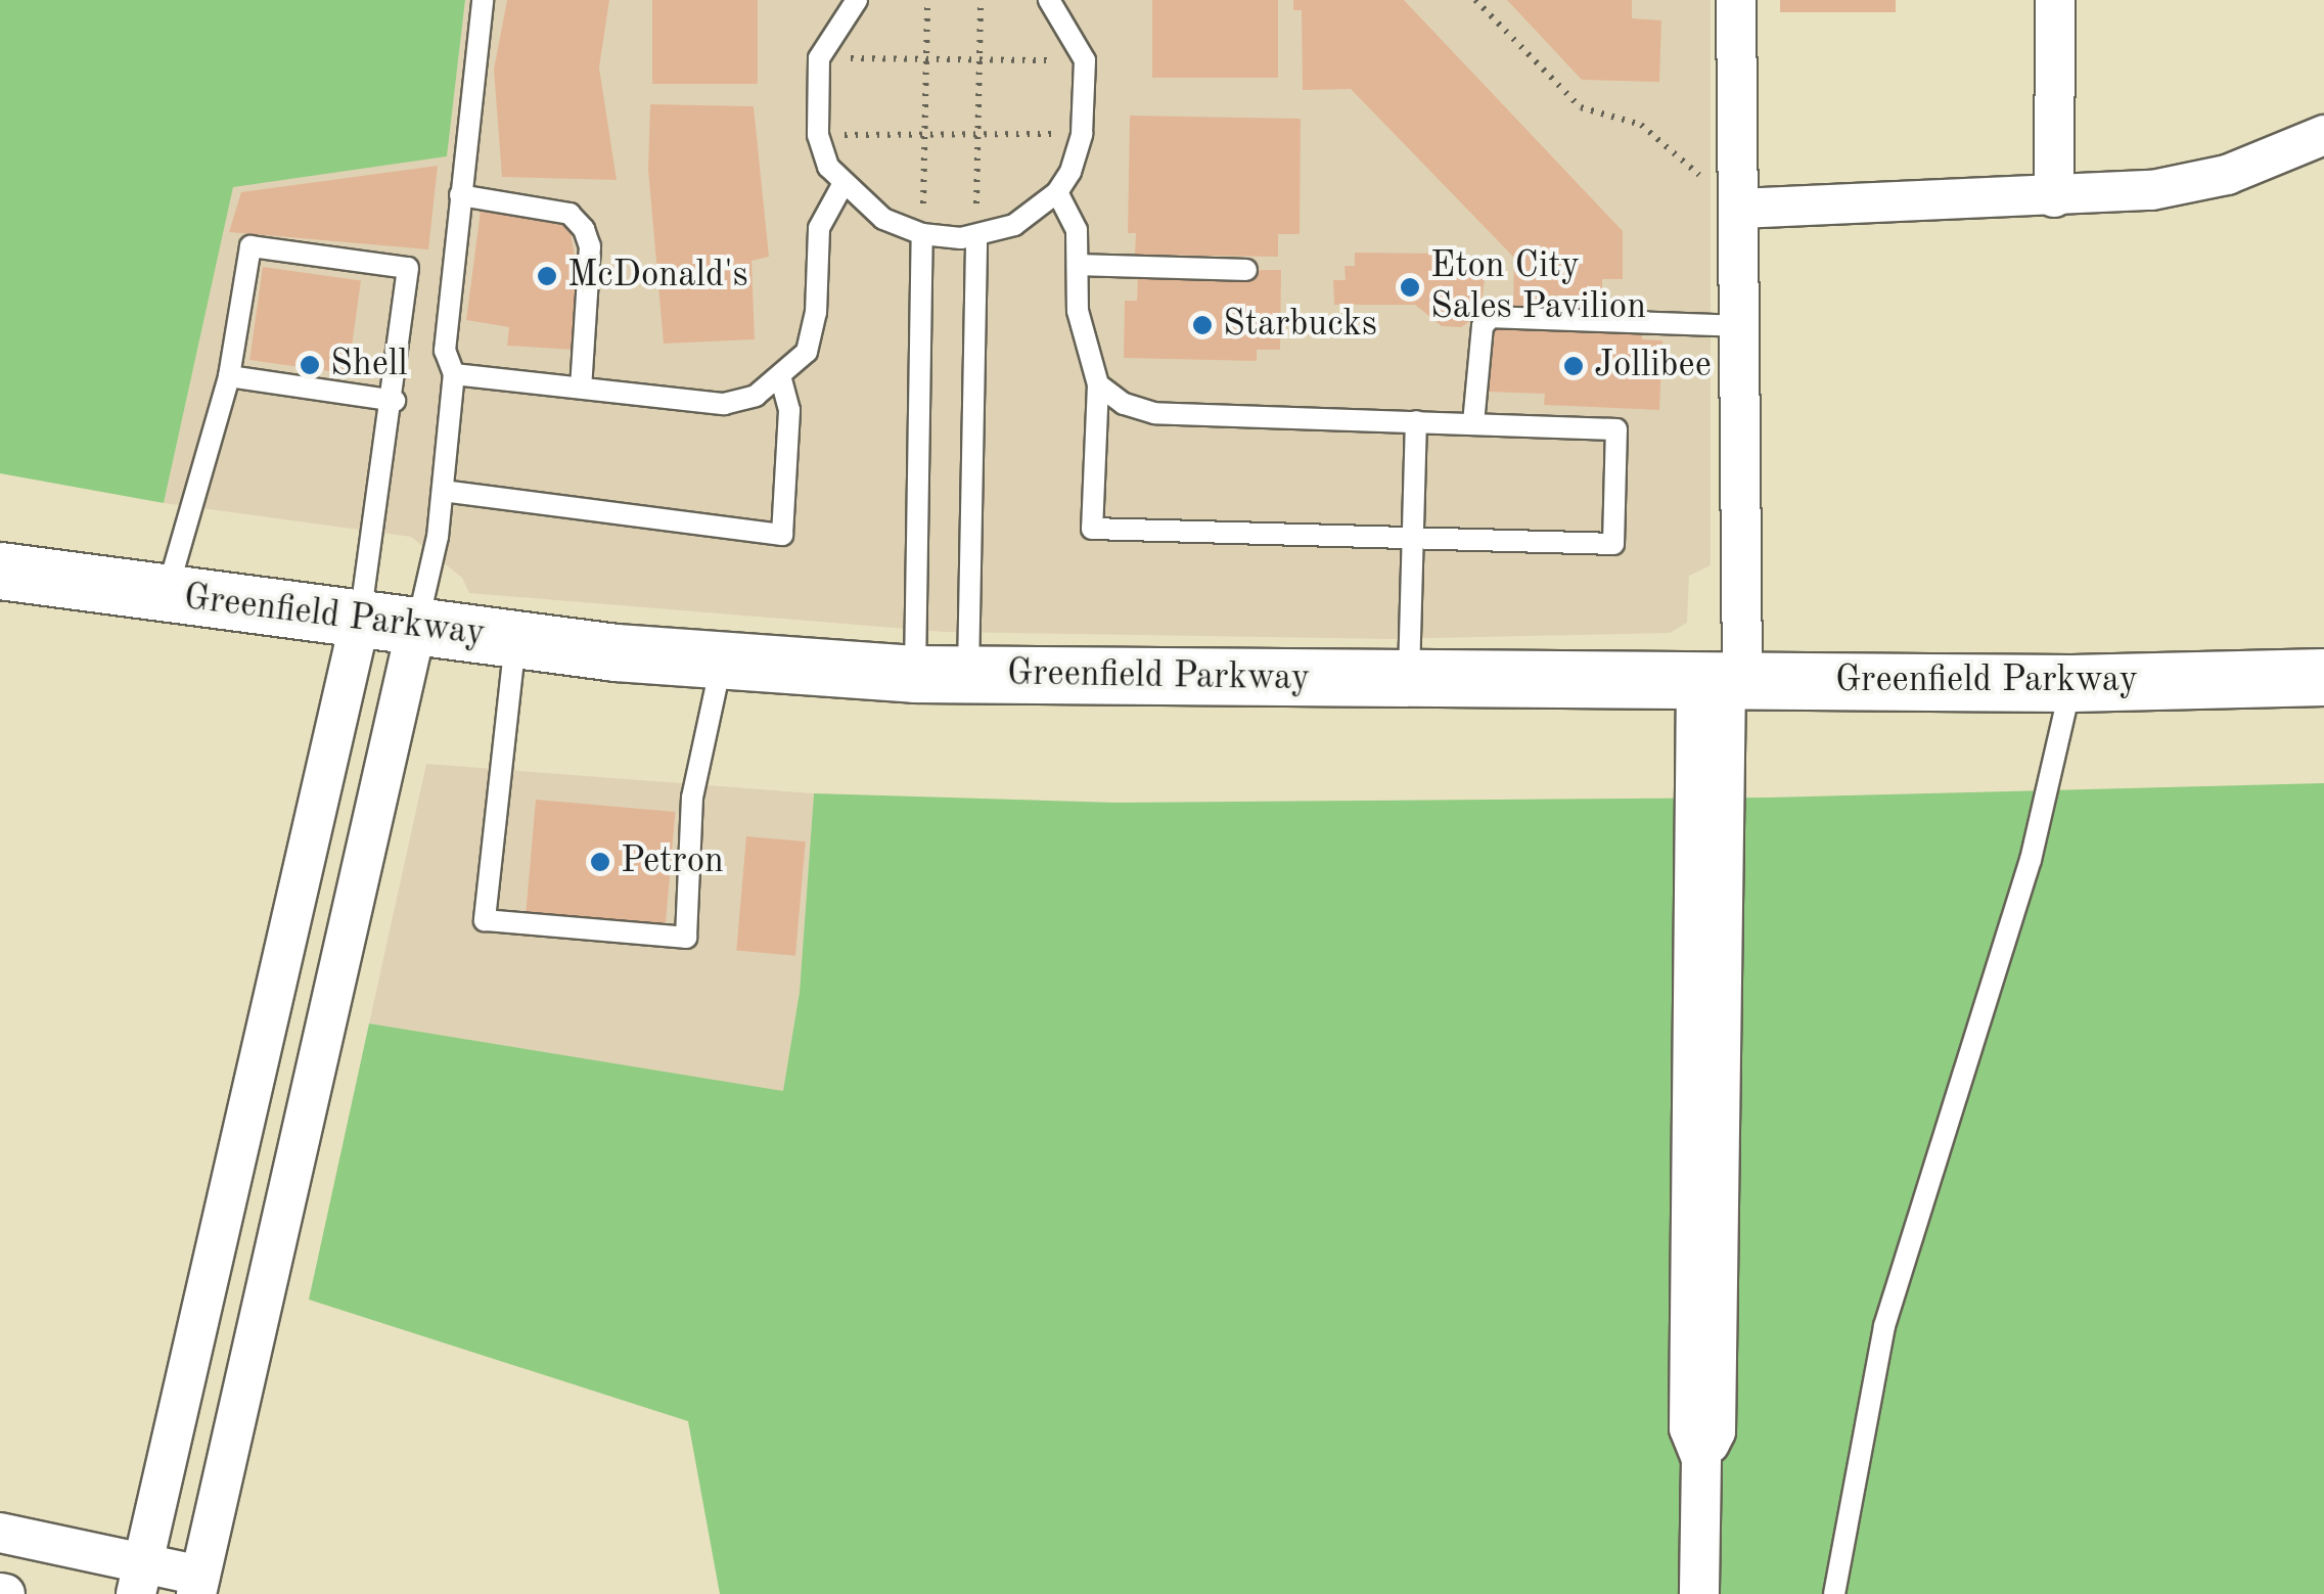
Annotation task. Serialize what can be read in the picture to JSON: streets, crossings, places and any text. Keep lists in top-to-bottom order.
{
  "streets": {
    "main road": ["Greenfield Parkway"]
  },
  "places": [
    "McDonald's",
    "Eton City Sales Pavilion",
    "Starbucks",
    "Shell",
    "Jollibee",
    "Petron"
  ]
}
